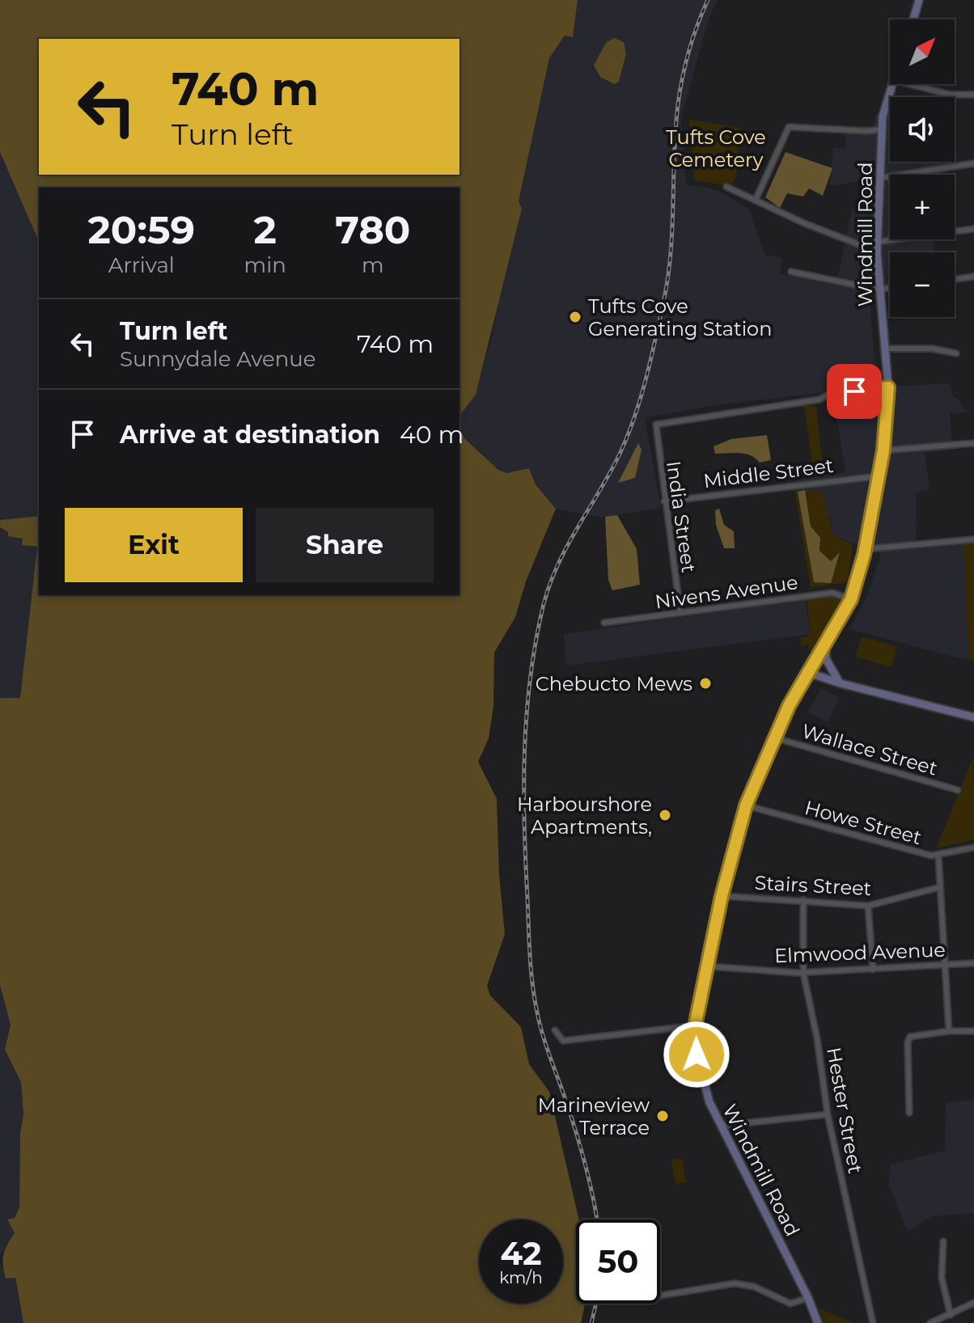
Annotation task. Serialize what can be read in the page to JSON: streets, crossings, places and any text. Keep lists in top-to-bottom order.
{
  "streets": {
    "main road": ["Windmill Road"],
    "street": [
      "Middle Street",
      "India Street",
      "Nivens Avenue",
      "Wallace Street",
      "Howe Street",
      "Stairs Street",
      "Elmwood Avenue",
      "Hester Street"
    ]
  },
  "crossings": [
    ["Windmill Road", "Middle Street"],
    ["Windmill Road", "India Street"],
    ["Windmill Road", "Nivens Avenue"],
    ["Windmill Road", "Wallace Street"],
    ["Windmill Road", "Howe Street"],
    ["Windmill Road", "Stairs Street"],
    ["Windmill Road", "Elmwood Avenue"],
    ["Middle Street", "India Street"],
    ["India Street", "Nivens Avenue"],
    ["Stairs Street", "Hester Street"],
    ["Elmwood Avenue", "Hester Street"]
  ],
  "parks": ["Tufts Cove Cemetery"],
  "places": [
    "Tufts Cove Generating Station",
    "Chebucto Mews",
    "Harbourshore Apartments,",
    "Marineview Terrace"
  ],
  "north": "top right",
  "page": {
    "map_buttons": ["+", "−"],
    "turn": ["740 m", "Turn left"],
    "eta": [
      "20:59",
      "Arrival",
      "2",
      "min",
      "780",
      "m"
    ],
    "list": [
      {
        "name": "Turn left",
        "note": "Sunnydale Avenue",
        "value": "740 m"
      },
      {
        "name": "Arrive at destination",
        "value": "40 m"
      }
    ],
    "buttons": ["Exit", "Share"],
    "speed": "42 km/h",
    "limit": "50"
  }
}
